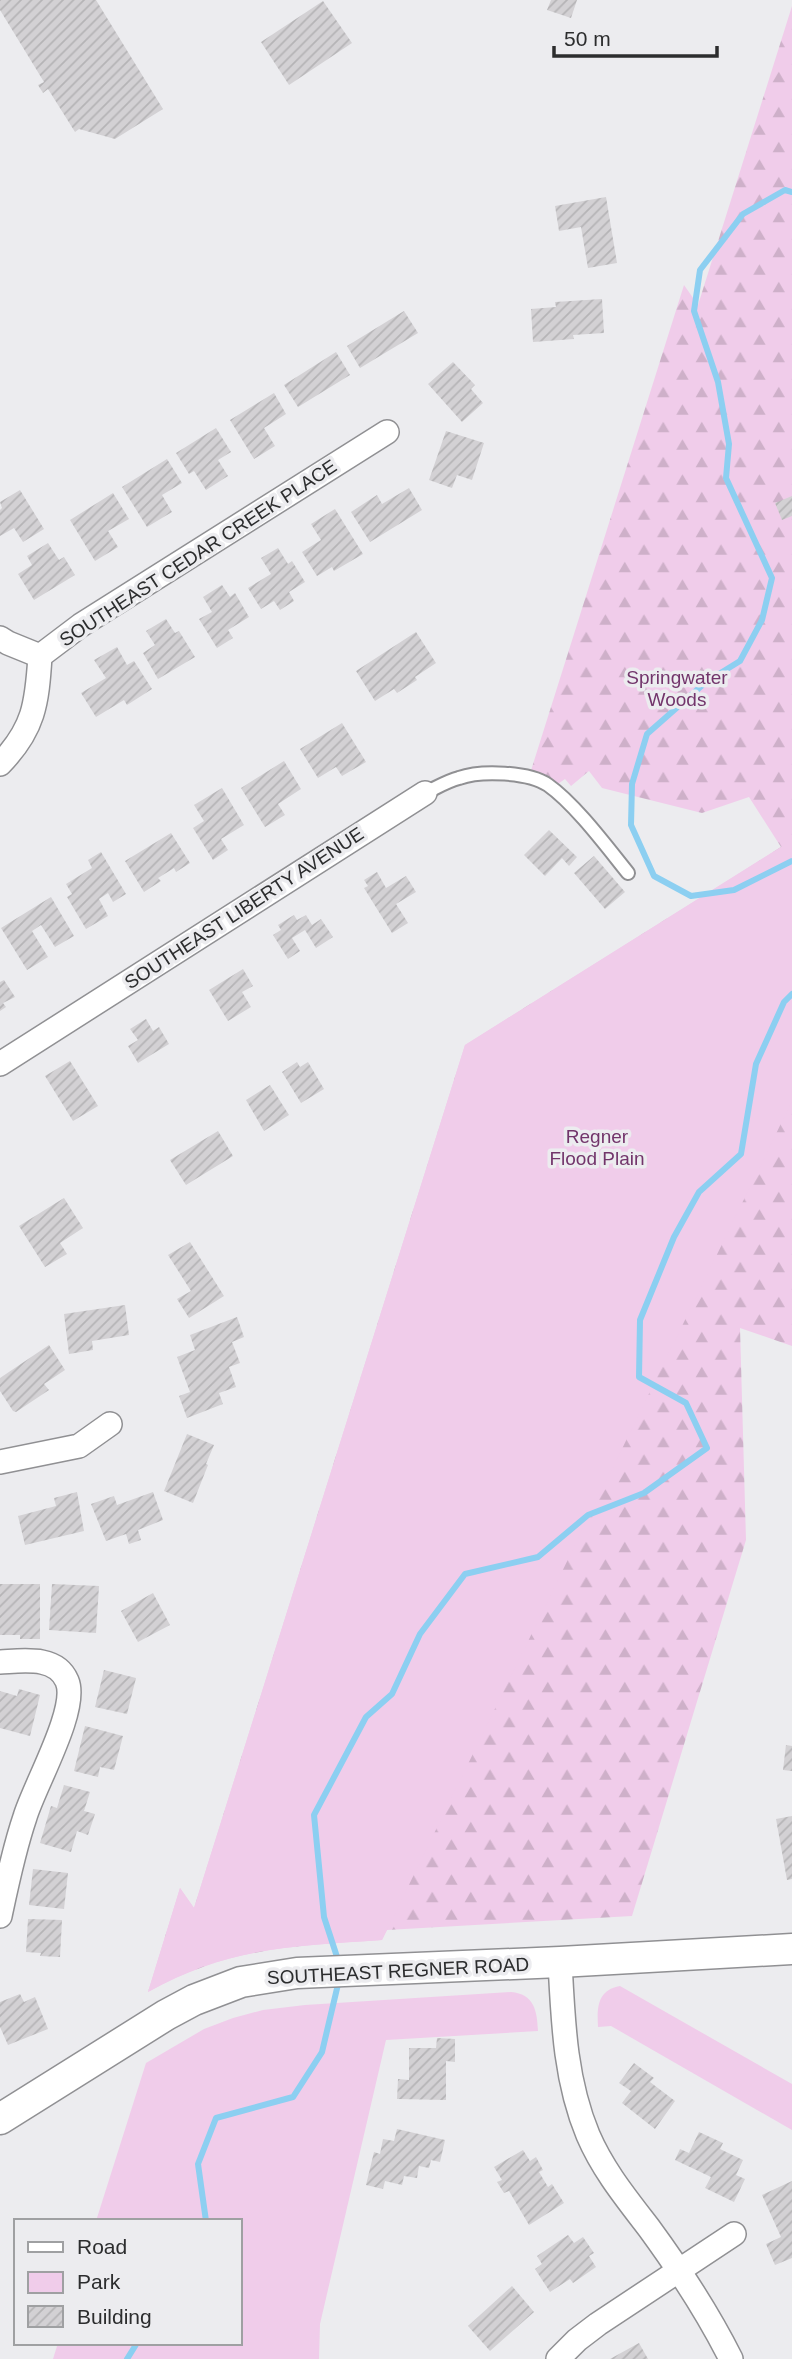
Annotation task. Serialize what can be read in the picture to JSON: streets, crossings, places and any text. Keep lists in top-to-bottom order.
{
  "streets": {
    "street": ["SOUTHEAST CEDAR CREEK PLACE", "SOUTHEAST LIBERTY AVENUE", "SOUTHEAST REGNER ROAD"]
  },
  "parks": ["Springwater Woods", "Regner Flood Plain"],
  "legend": ["Road", "Park", "Building"],
  "scale_bar": "50 m"
}
